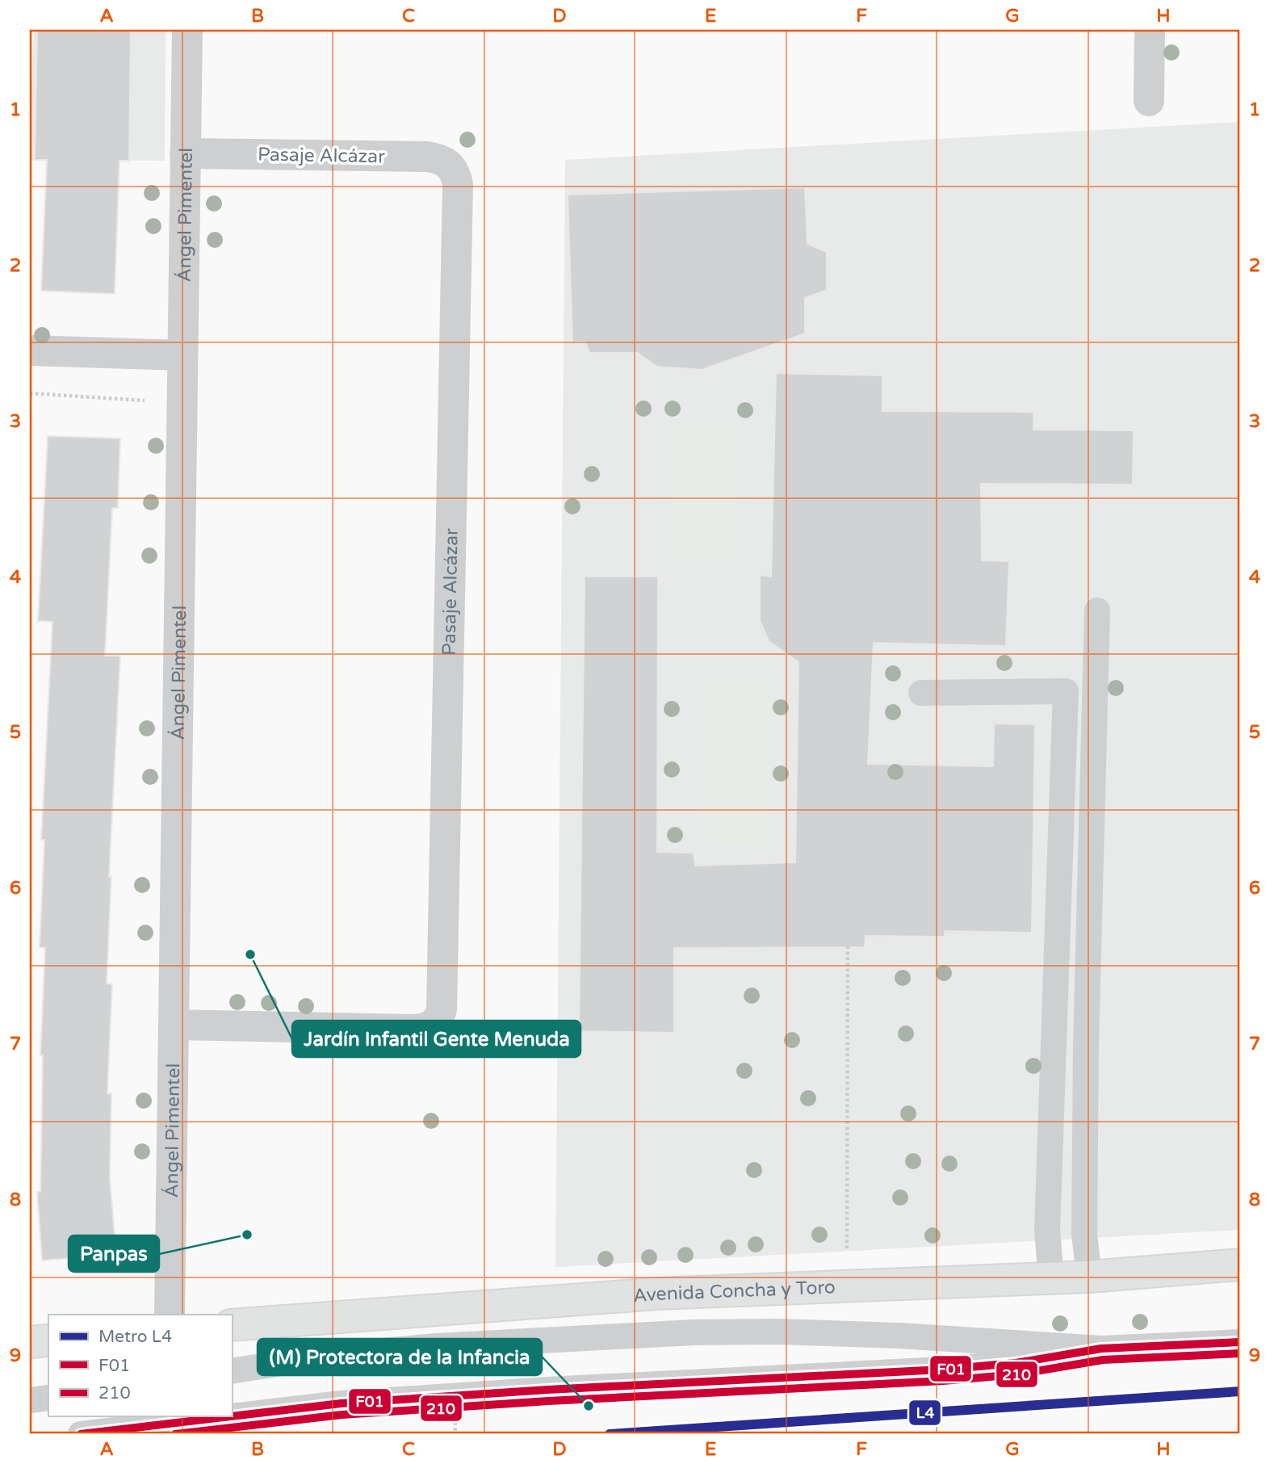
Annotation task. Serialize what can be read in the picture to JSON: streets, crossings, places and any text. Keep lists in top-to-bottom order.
{
  "streets": {
    "main road": ["Avenida Concha y Toro"],
    "street": ["Pasaje Alcázar", "Ángel Pimentel"]
  },
  "crossings": [
    ["Pasaje Alcázar", "Ángel Pimentel"]
  ],
  "places": ["Jardín Infantil Gente Menuda", "Panpas", "(M) Protectora de la Infancia"],
  "lines": ["transit line F01", "transit line 210", "metro line L4"],
  "legend": ["Metro L4", "F01", "210"],
  "grid": {
    "columns": [
      "A",
      "B",
      "C",
      "D",
      "E",
      "F",
      "G",
      "H"
    ],
    "rows": [
      "1",
      "2",
      "3",
      "4",
      "5",
      "6",
      "7",
      "8",
      "9"
    ]
  }
}
